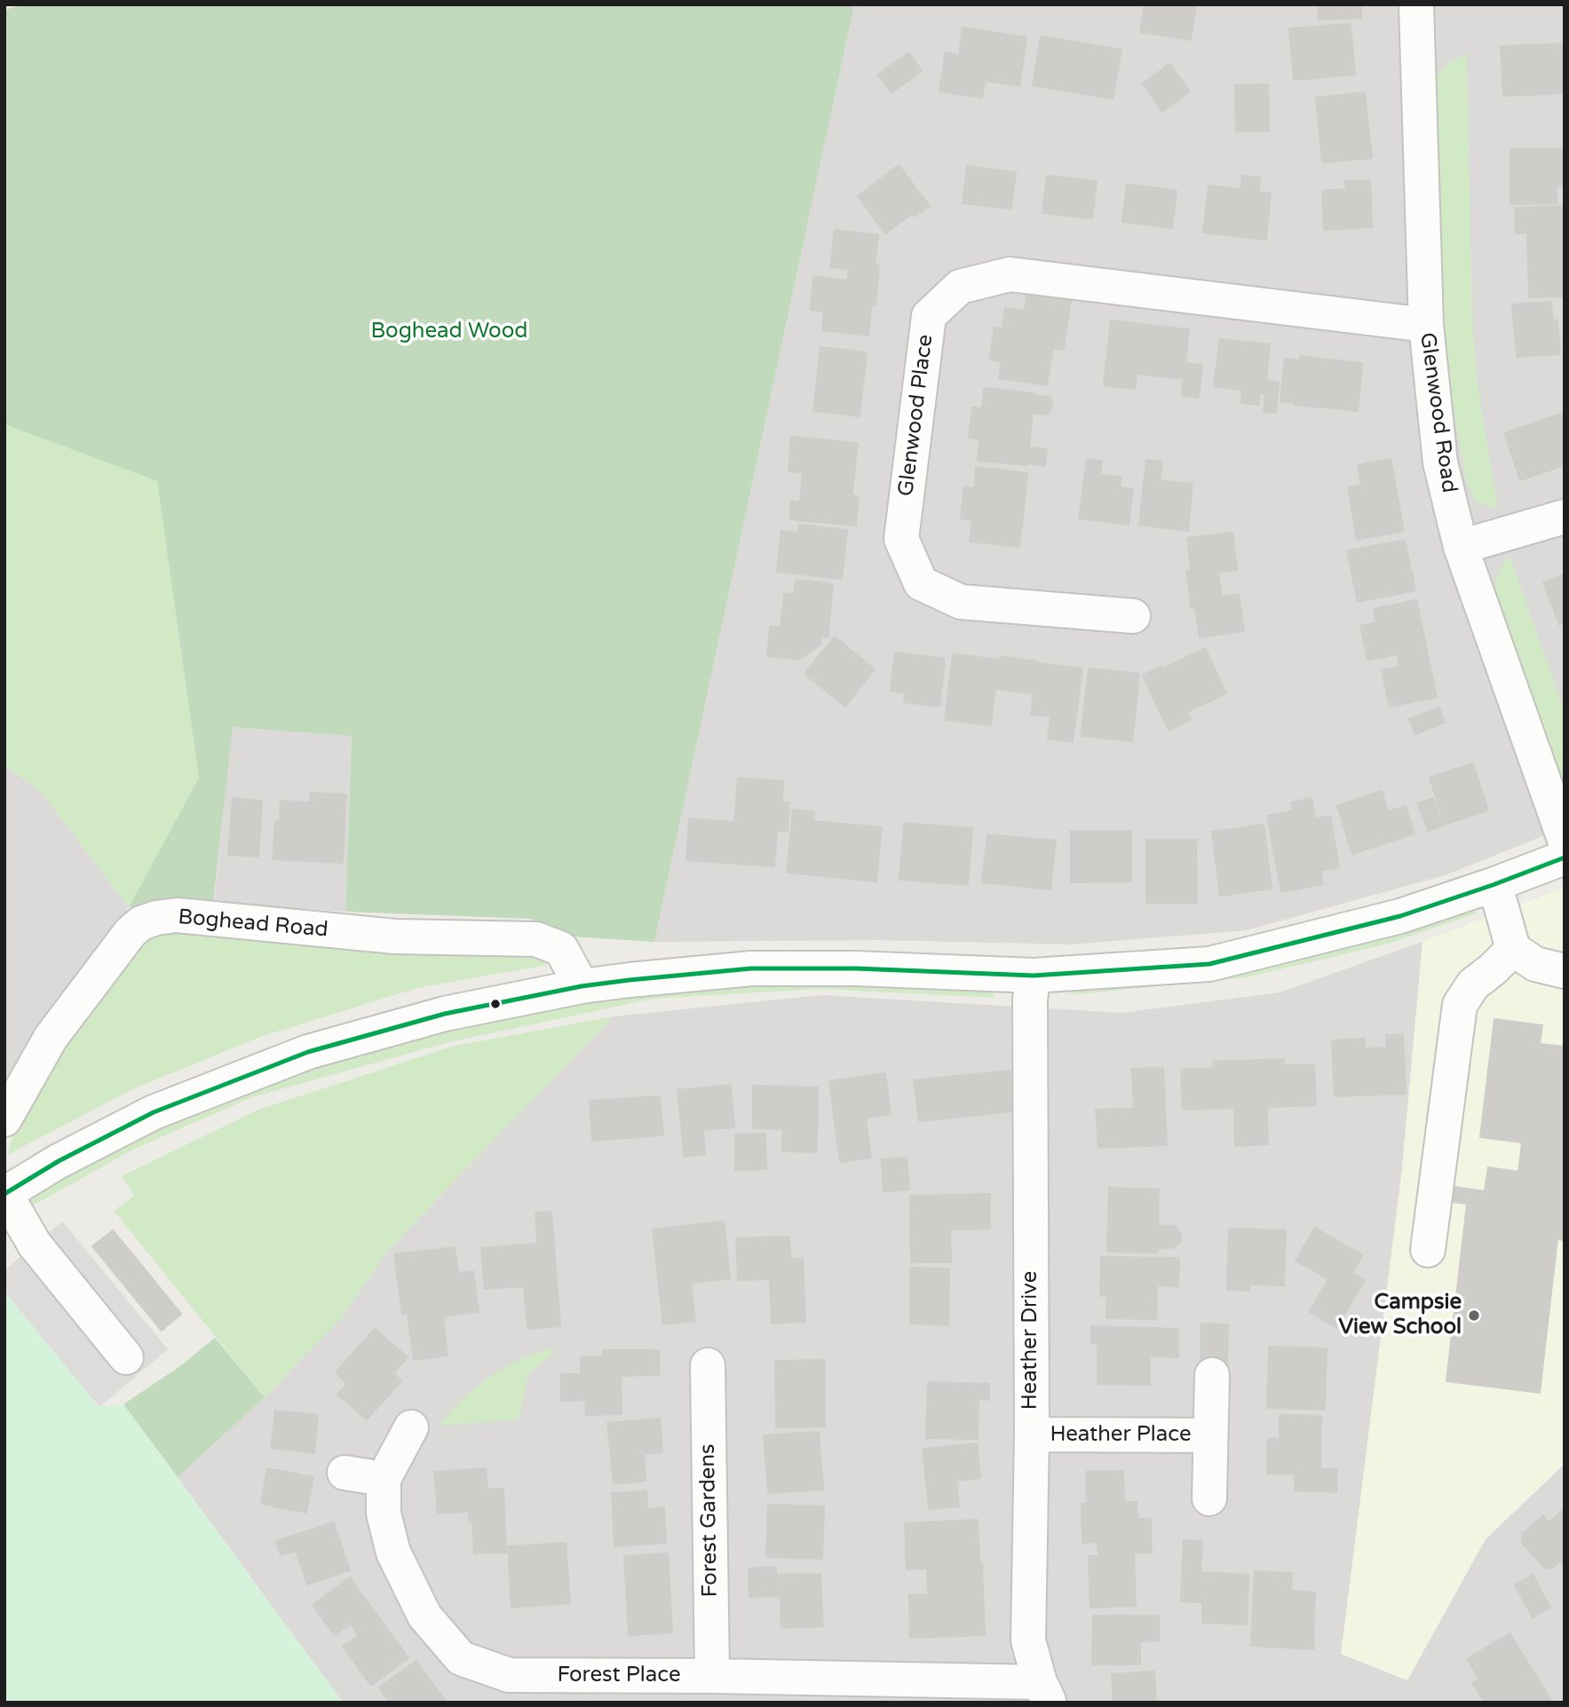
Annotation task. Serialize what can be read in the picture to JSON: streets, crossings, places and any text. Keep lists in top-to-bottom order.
{
  "streets": {
    "street": [
      "Glenwood Road",
      "Glenwood Place",
      "Boghead Road",
      "Heather Drive",
      "Heather Place",
      "Forest Gardens",
      "Forest Place"
    ]
  },
  "crossings": [
    ["Glenwood Road", "Glenwood Place"],
    ["Heather Drive", "Heather Place"],
    ["Heather Drive", "Forest Place"],
    ["Forest Gardens", "Forest Place"]
  ],
  "parks": ["Boghead Wood"],
  "places": ["Campsie View School"]
}
